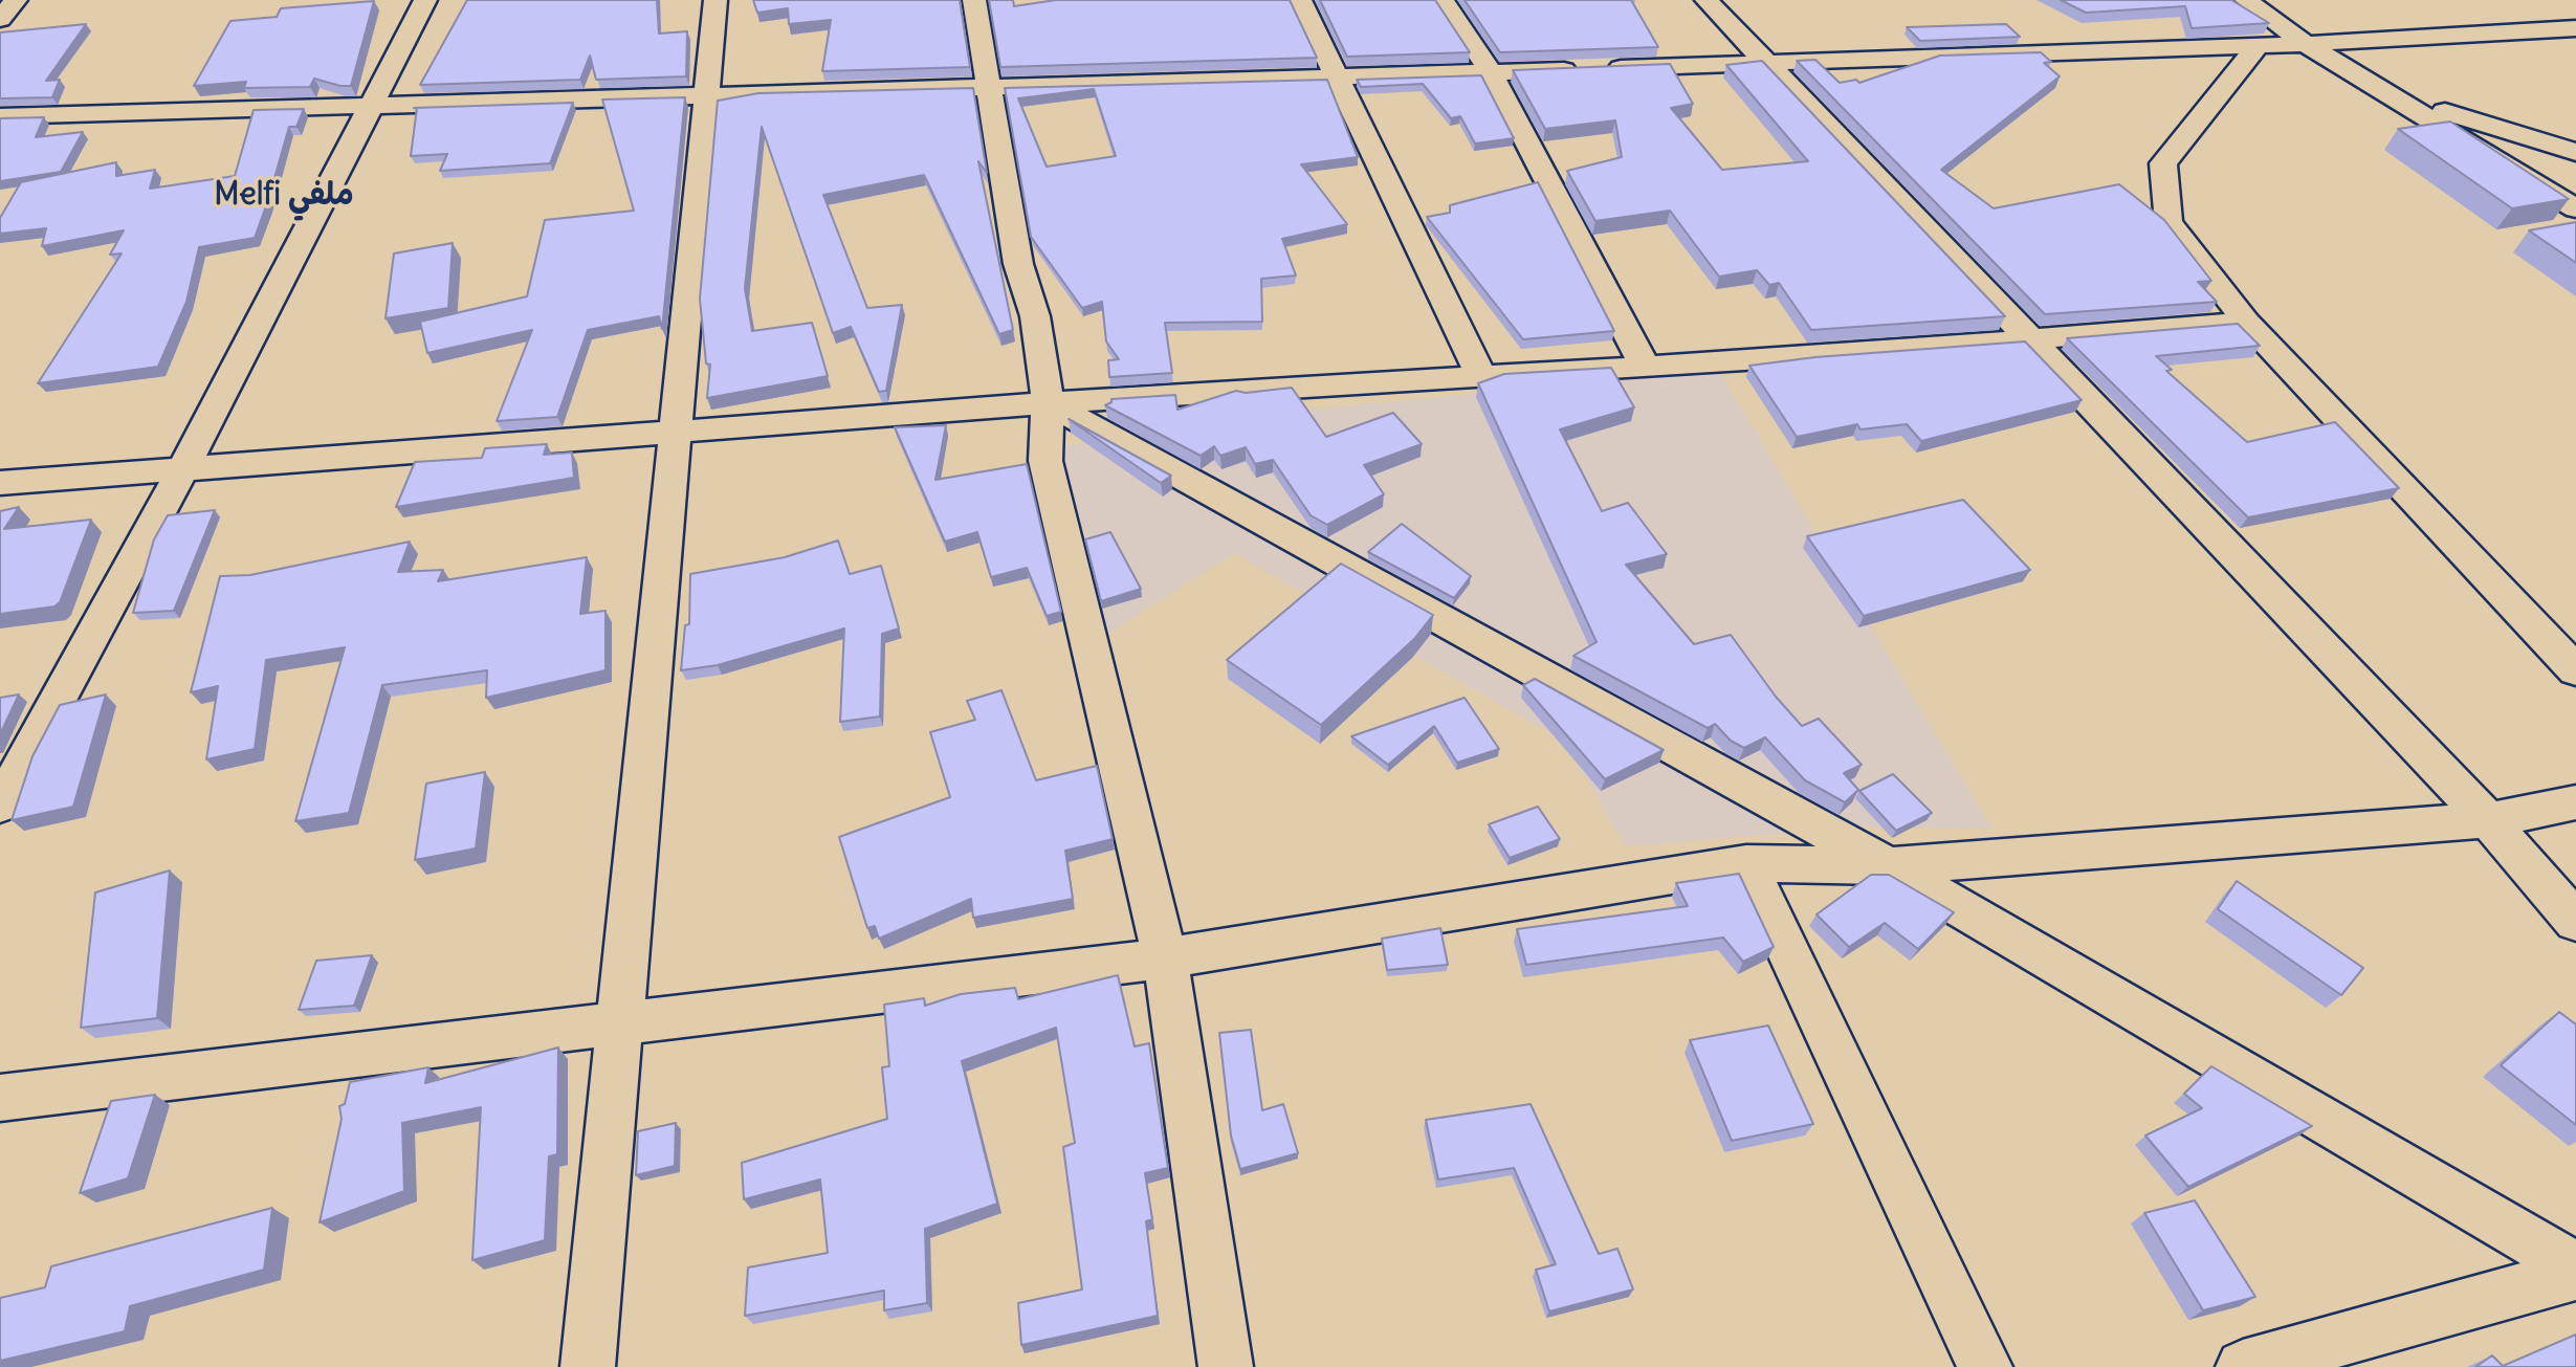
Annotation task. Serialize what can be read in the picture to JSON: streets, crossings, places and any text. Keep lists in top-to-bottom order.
{
  "districts": ["Melfi ملفي"]
}
